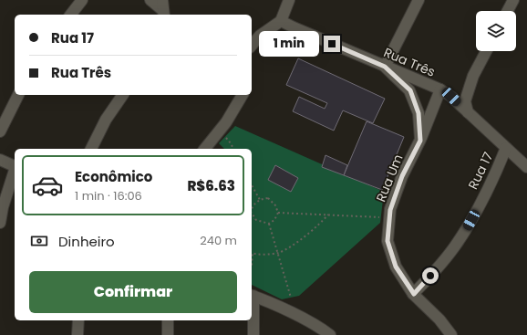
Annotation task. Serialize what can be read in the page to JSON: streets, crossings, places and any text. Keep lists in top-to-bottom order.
{
  "streets": {
    "street": ["Rua Três", "Rua 17", "Rua Um"]
  },
  "crossings": [
    ["Rua Três", "Rua 17"],
    ["Rua Três", "Rua Um"],
    ["Rua 17", "Rua Um"]
  ],
  "page": {
    "banner": ["Rua 17", "Rua Três"],
    "bubble": "1 min",
    "list": [
      {
        "name": "Econômico",
        "note": "1 min · 16:06",
        "value": "R$6.63"
      }
    ],
    "pay": ["Dinheiro", "240 m"],
    "buttons": "Confirmar"
  }
}
